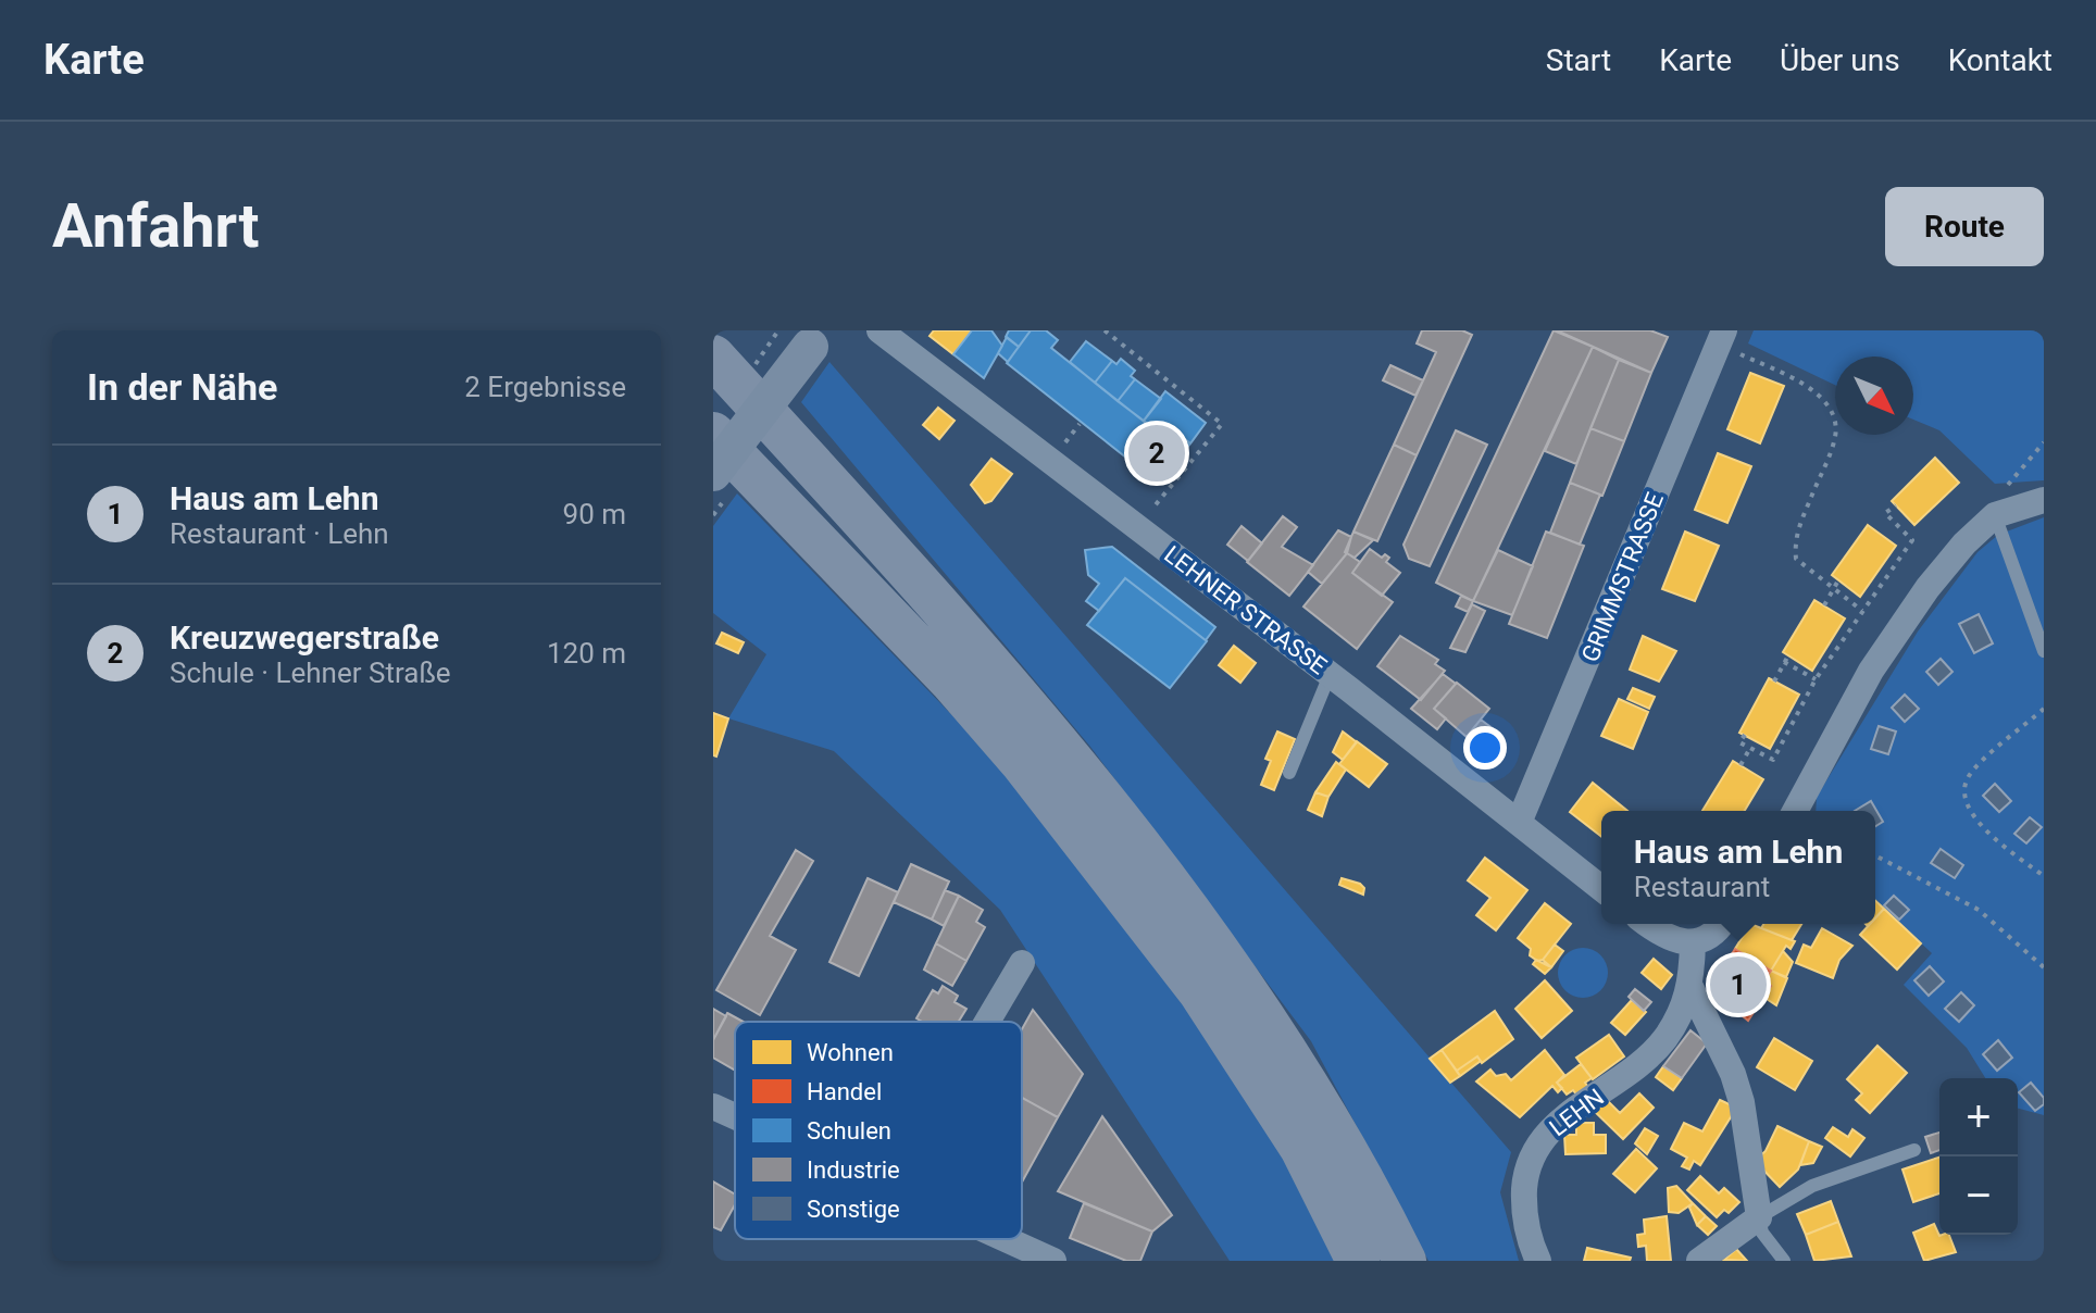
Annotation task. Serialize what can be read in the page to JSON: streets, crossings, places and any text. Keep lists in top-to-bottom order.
{
  "streets": {
    "street": ["GRIMMSTRASSE", "LEHNER STRASSE", "LEHN"]
  },
  "crossings": [
    ["GRIMMSTRASSE", "LEHNER STRASSE"]
  ],
  "legend": [
    "Wohnen",
    "Handel",
    "Schulen",
    "Industrie",
    "Sonstige"
  ],
  "north": "bottom right",
  "page": {
    "header": "Karte",
    "nav": [
      "Start",
      "Karte",
      "Über uns",
      "Kontakt"
    ],
    "buttons": "Route",
    "title": "Anfahrt",
    "heading": ["In der Nähe", "2 Ergebnisse"],
    "pins": ["2", "1"],
    "list": [
      {
        "mark": "1",
        "name": "Haus am Lehn",
        "note": "Restaurant · Lehn",
        "value": "90 m"
      },
      {
        "mark": "2",
        "name": "Kreuzwegerstraße",
        "note": "Schule · Lehner Straße",
        "value": "120 m"
      }
    ],
    "popup": ["Haus am Lehn", "Restaurant"],
    "map_buttons": ["+", "−"]
  }
}
